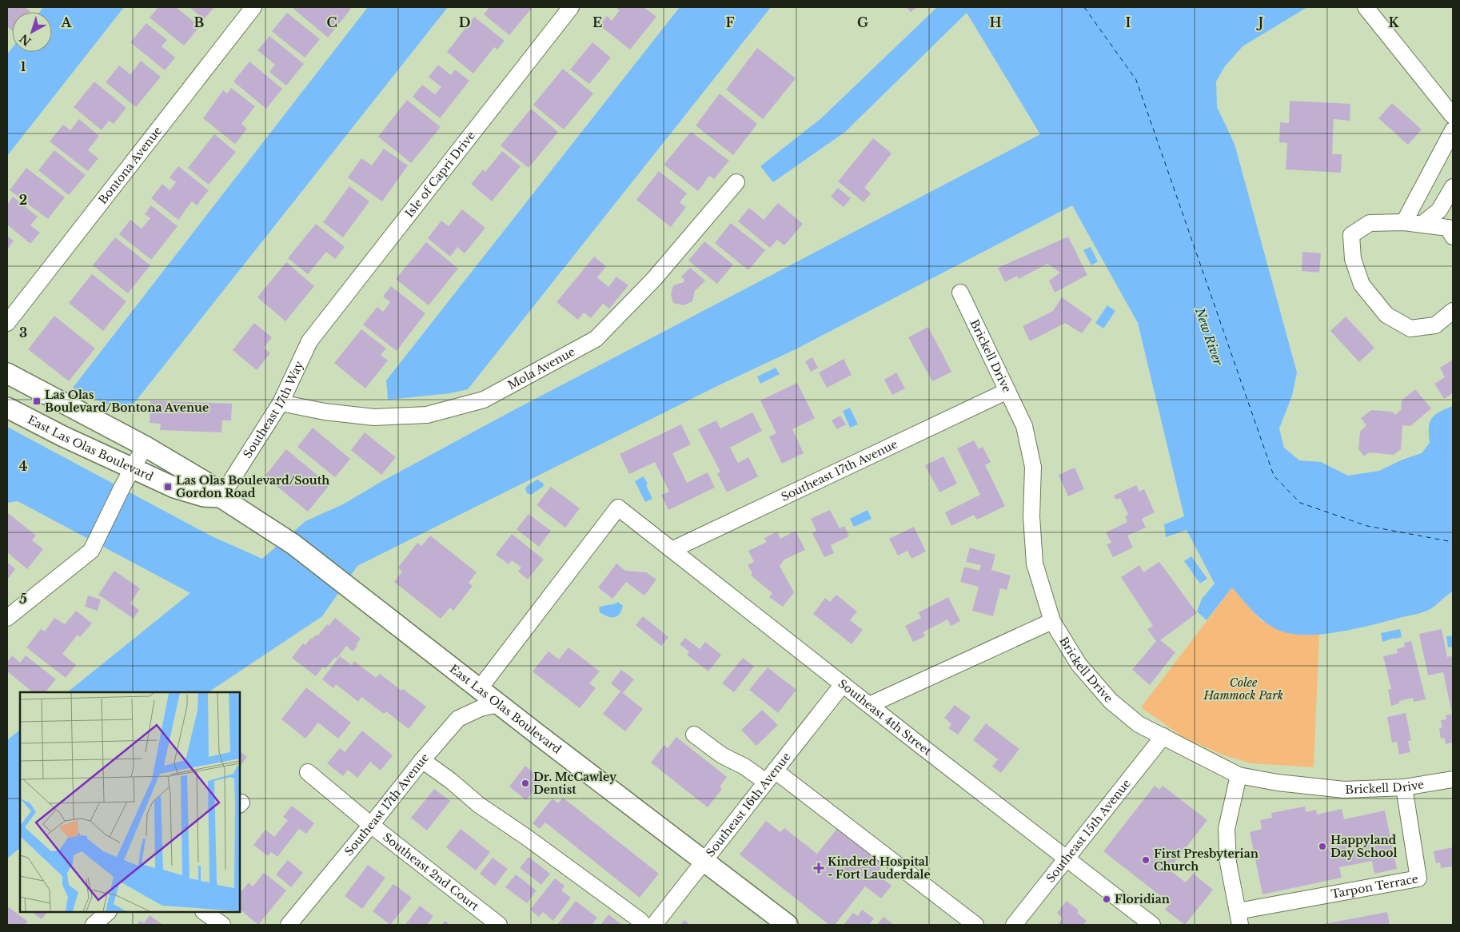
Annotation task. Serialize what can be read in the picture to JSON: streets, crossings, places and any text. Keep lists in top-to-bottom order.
{
  "streets": {
    "main road": ["East Las Olas Boulevard"],
    "street": [
      "Bontona Avenue",
      "Isle of Capri Drive",
      "Brickell Drive",
      "Mola Avenue",
      "Southeast 17th Way",
      "Southeast 17th Avenue",
      "Southeast 4th Street",
      "Southeast 16th Avenue",
      "Southeast 15th Avenue",
      "Southeast 2nd Court",
      "Tarpon Terrace"
    ]
  },
  "crossings": [
    ["Isle of Capri Drive", "Southeast 17th Way"],
    ["Brickell Drive", "Southeast 17th Avenue"],
    ["Brickell Drive", "Southeast 15th Avenue"],
    ["Brickell Drive", "Tarpon Terrace"],
    ["Mola Avenue", "Southeast 17th Way"],
    ["Southeast 17th Way", "East Las Olas Boulevard"],
    ["East Las Olas Boulevard", "Southeast 17th Avenue"],
    ["East Las Olas Boulevard", "Southeast 4th Street"],
    ["East Las Olas Boulevard", "Southeast 16th Avenue"],
    ["Southeast 17th Avenue", "Southeast 4th Street"],
    ["Southeast 17th Avenue", "Southeast 2nd Court"],
    ["Southeast 4th Street", "Southeast 16th Avenue"],
    ["Southeast 4th Street", "Southeast 15th Avenue"]
  ],
  "water": ["New River"],
  "parks": ["Colee Hammock Park"],
  "places": {
    "transit": ["Las Olas Boulevard/Bontona Avenue", "Las Olas Boulevard/South Gordon Road"],
    "other": [
      "Dr. McCawley Dentist",
      "Happyland Day School",
      "First Presbyterian Church",
      "Floridian"
    ],
    "health": ["Kindred Hospital - Fort Lauderdale"]
  },
  "north": "bottom left",
  "grid": {
    "columns": [
      "A",
      "B",
      "C",
      "D",
      "E",
      "F",
      "G",
      "H",
      "I",
      "J",
      "K"
    ],
    "rows": [
      "1",
      "2",
      "3",
      "4",
      "5"
    ]
  }
}
